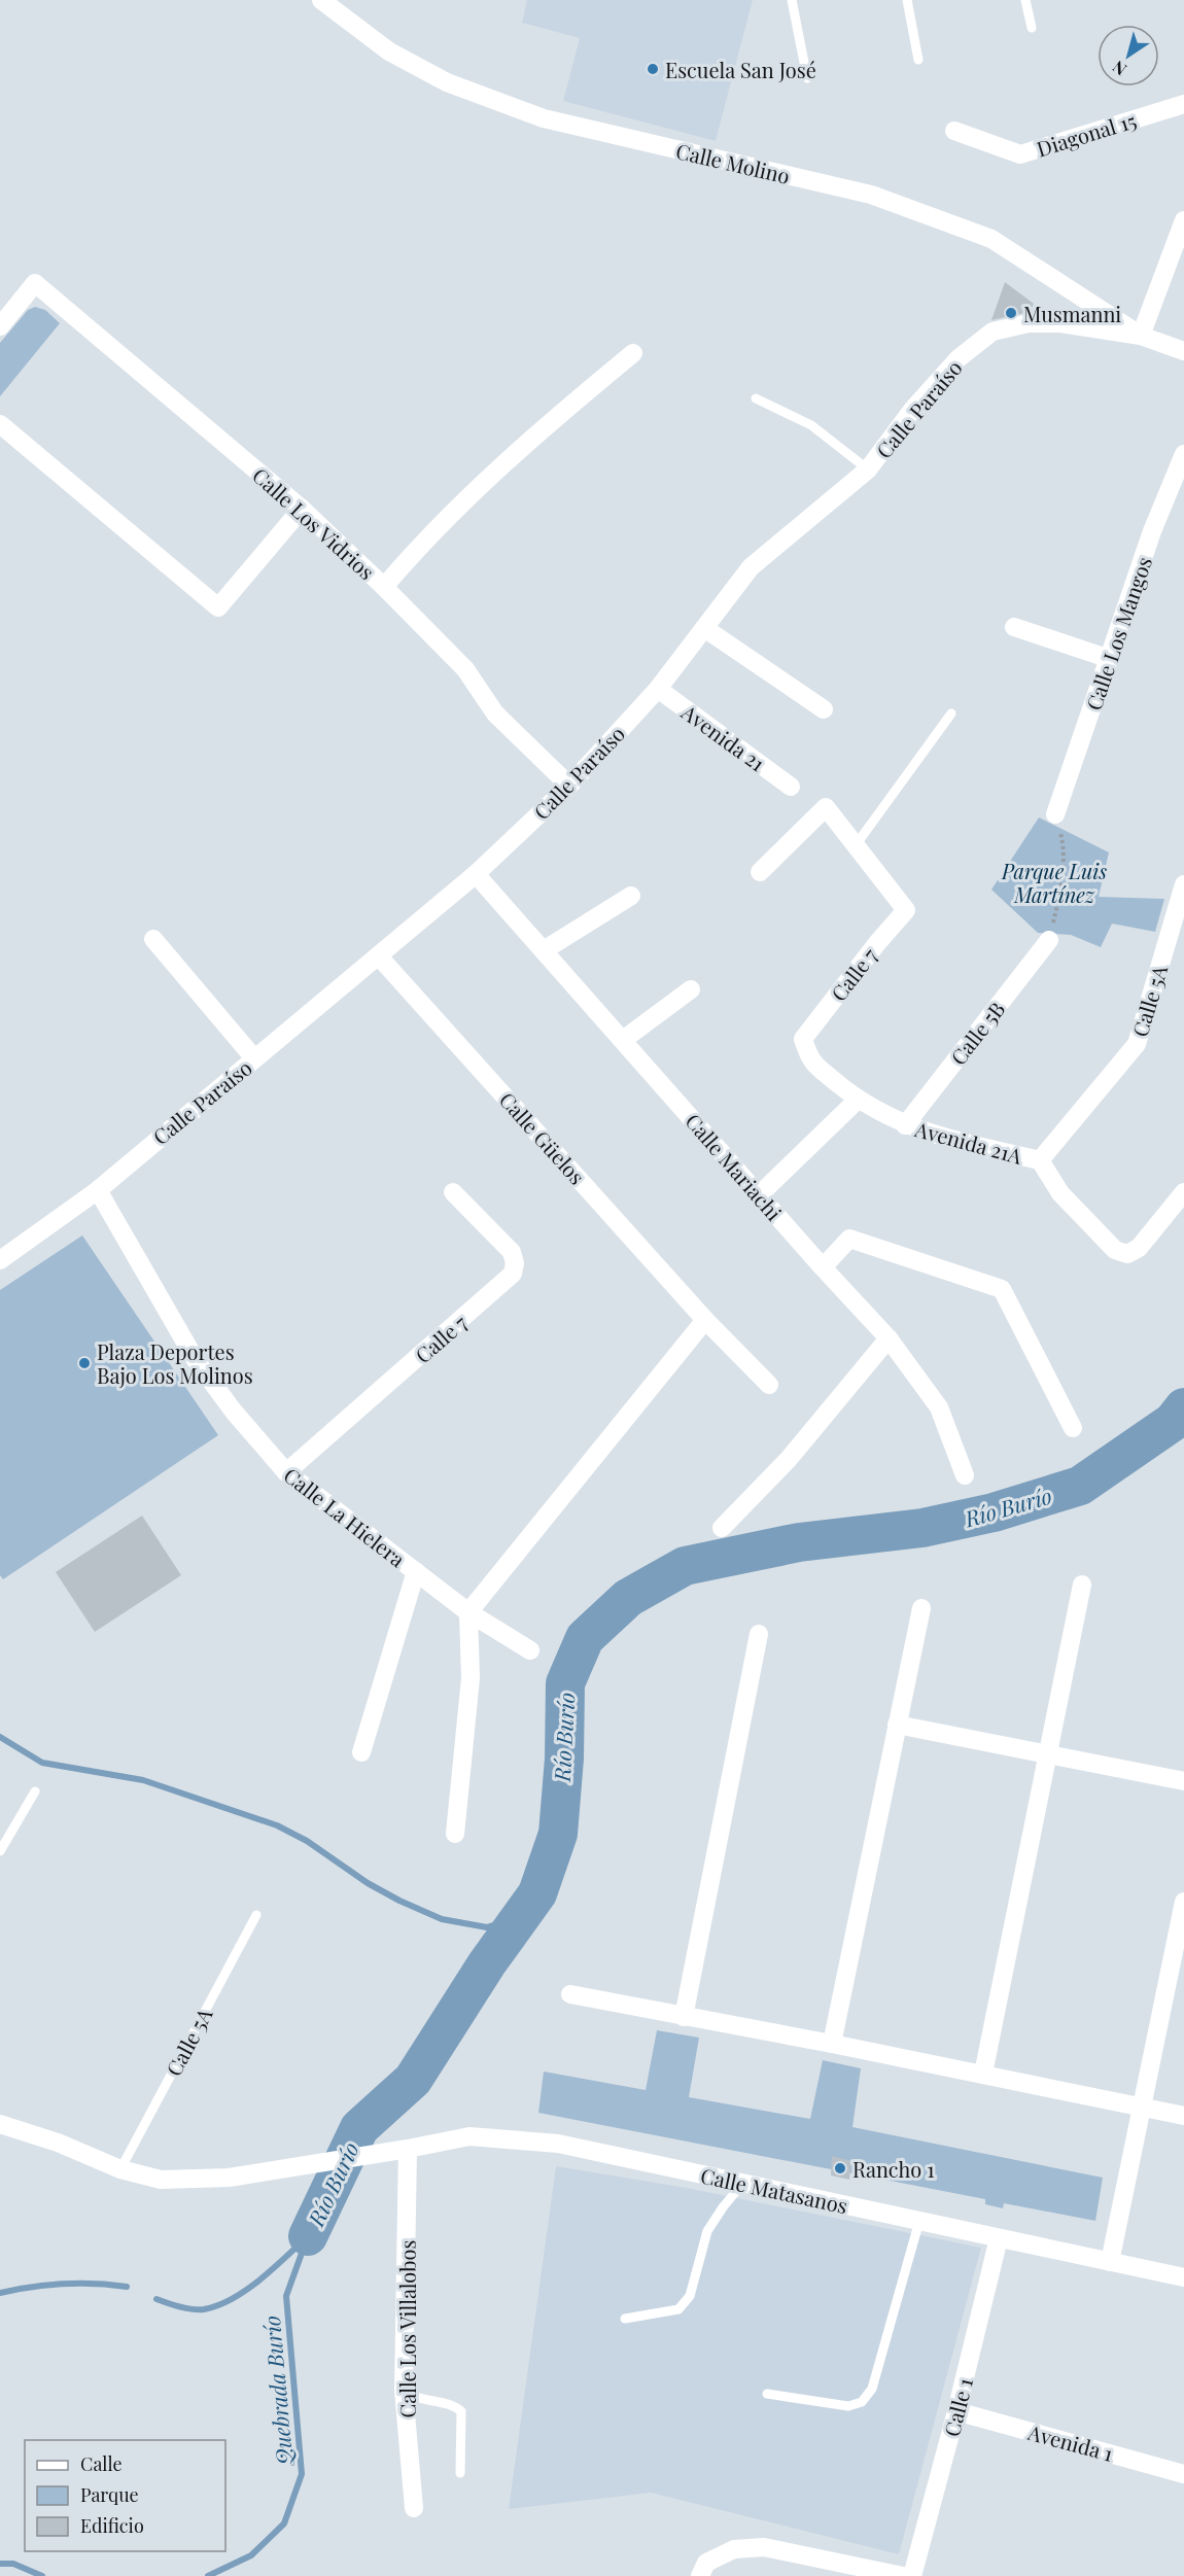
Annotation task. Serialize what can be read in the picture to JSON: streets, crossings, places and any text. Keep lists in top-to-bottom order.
{
  "streets": {
    "street": [
      "Diagonal 15",
      "Calle Molino",
      "Calle Paraíso",
      "Calle Los Vidrios",
      "Calle Los Mangos",
      "Avenida 21",
      "Calle 7",
      "Calle 5A",
      "Calle 5B",
      "Calle Güelos",
      "Avenida 21A",
      "Calle Mariachi",
      "Calle La Hielera",
      "Calle Matasanos",
      "Calle Los Villalobos",
      "Calle 1",
      "Avenida 1"
    ]
  },
  "crossings": [
    ["Calle Molino", "Calle Paraíso"],
    ["Calle Paraíso", "Calle Los Vidrios"],
    ["Calle Paraíso", "Avenida 21"],
    ["Calle Paraíso", "Calle Güelos"],
    ["Calle Paraíso", "Calle Mariachi"],
    ["Calle Paraíso", "Calle La Hielera"],
    ["Calle 7", "Avenida 21A"],
    ["Calle 7", "Calle La Hielera"],
    ["Calle 5A", "Avenida 21A"],
    ["Calle 5A", "Calle Matasanos"],
    ["Calle 5B", "Avenida 21A"],
    ["Calle Matasanos", "Calle Los Villalobos"],
    ["Calle Matasanos", "Calle 1"],
    ["Calle 1", "Avenida 1"]
  ],
  "water": ["Río Burío", "Quebrada Burío"],
  "parks": ["Parque Luis Martínez"],
  "places": [
    "Escuela San José",
    "Musmanni",
    "Plaza Deportes Bajo Los Molinos",
    "Rancho 1"
  ],
  "legend": ["Calle", "Parque", "Edificio"],
  "north": "bottom left"
}
